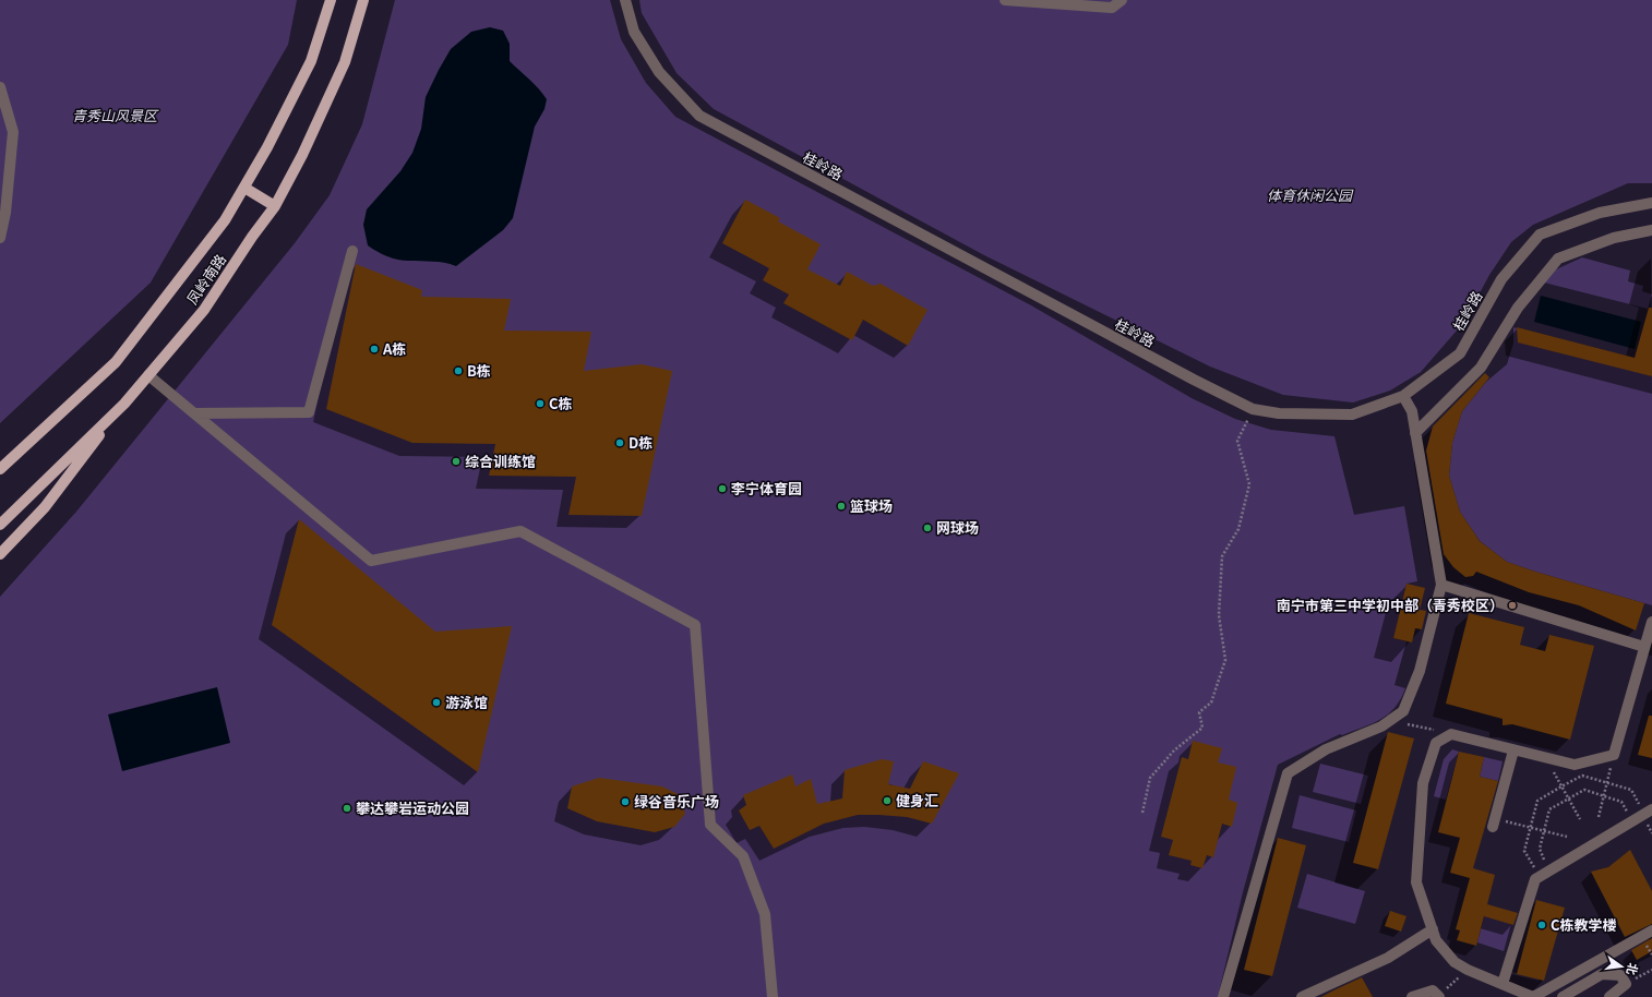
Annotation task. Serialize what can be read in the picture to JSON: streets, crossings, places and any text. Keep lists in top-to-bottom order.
{
  "streets": {
    "main road": ["凤岭南路"],
    "street": ["桂岭路"]
  },
  "parks": ["青秀山风景区", "体育休闲公园"],
  "places": [
    "A栋",
    "B栋",
    "C栋",
    "D栋",
    "综合训练馆",
    "李宁体育园",
    "篮球场",
    "网球场",
    "南宁市第三中学初中部（青秀校区）",
    "游泳馆",
    "健身汇",
    "绿谷音乐广场",
    "攀达攀岩运动公园",
    "C栋教学楼"
  ],
  "north": "right"
}
